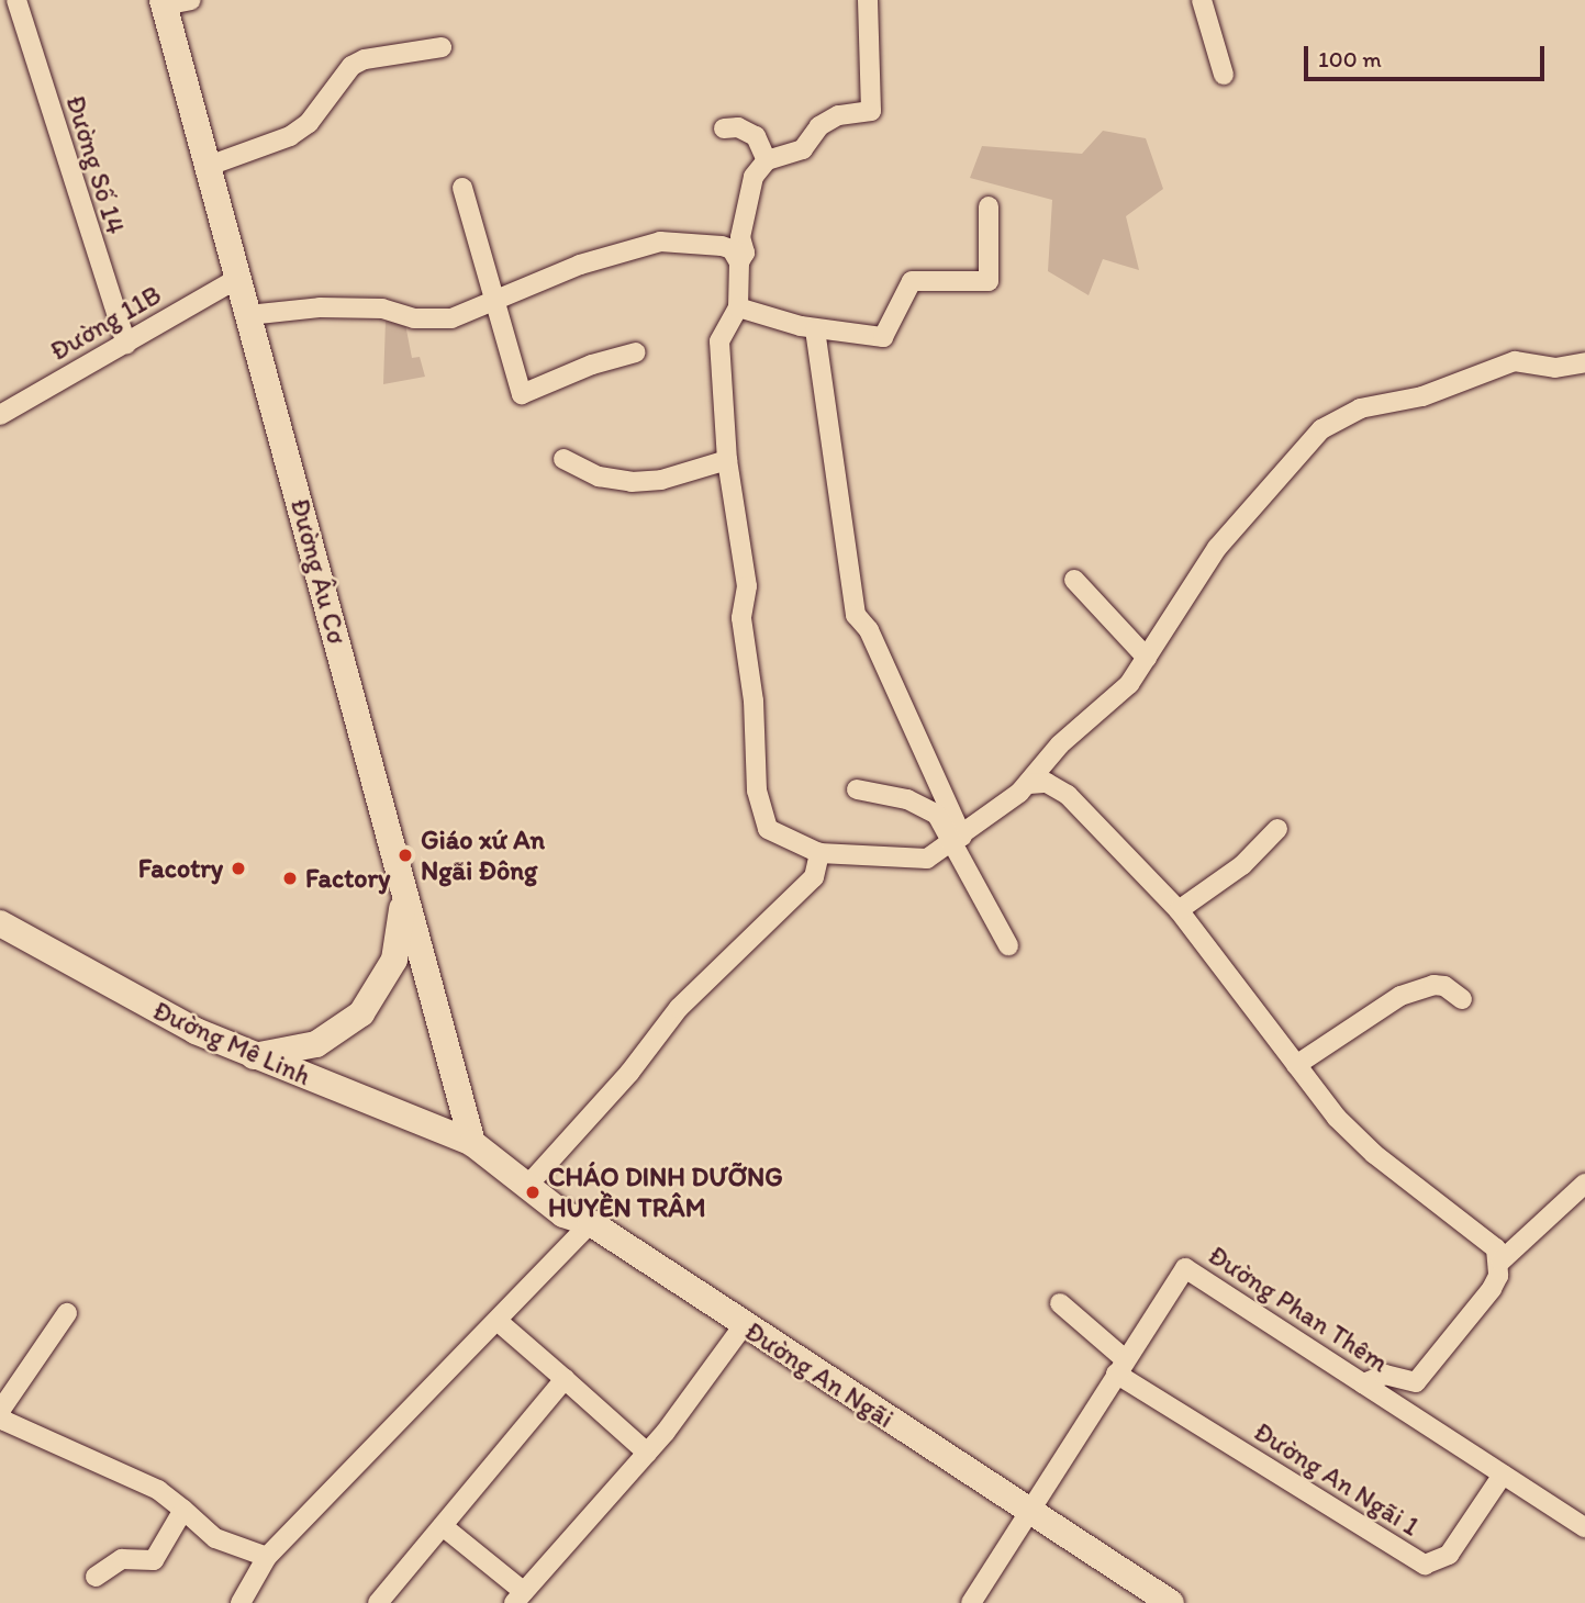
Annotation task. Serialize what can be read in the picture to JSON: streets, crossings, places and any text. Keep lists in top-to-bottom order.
{
  "streets": {
    "main road": ["Đường Âu Cơ", "Đường Mê Linh", "Đường An Ngãi"],
    "street": [
      "Đường Số 14",
      "Đường 11B",
      "Đường Phan Thêm",
      "Đường An Ngãi 1"
    ]
  },
  "crossings": [
    ["Đường Số 14", "Đường 11B"],
    ["Đường 11B", "Đường Âu Cơ"],
    ["Đường Âu Cơ", "Đường Mê Linh"],
    ["Đường Âu Cơ", "Đường An Ngãi"],
    ["Đường Mê Linh", "Đường An Ngãi"],
    ["Đường Phan Thêm", "Đường An Ngãi"],
    ["Đường Phan Thêm", "Đường An Ngãi 1"]
  ],
  "places": [
    "Giáo xứ An Ngãi Đông",
    "Facotry",
    "Factory",
    "CHÁO DINH DƯỠNG HUYỀN TRÂM"
  ],
  "scale_bar": "100 m"
}
